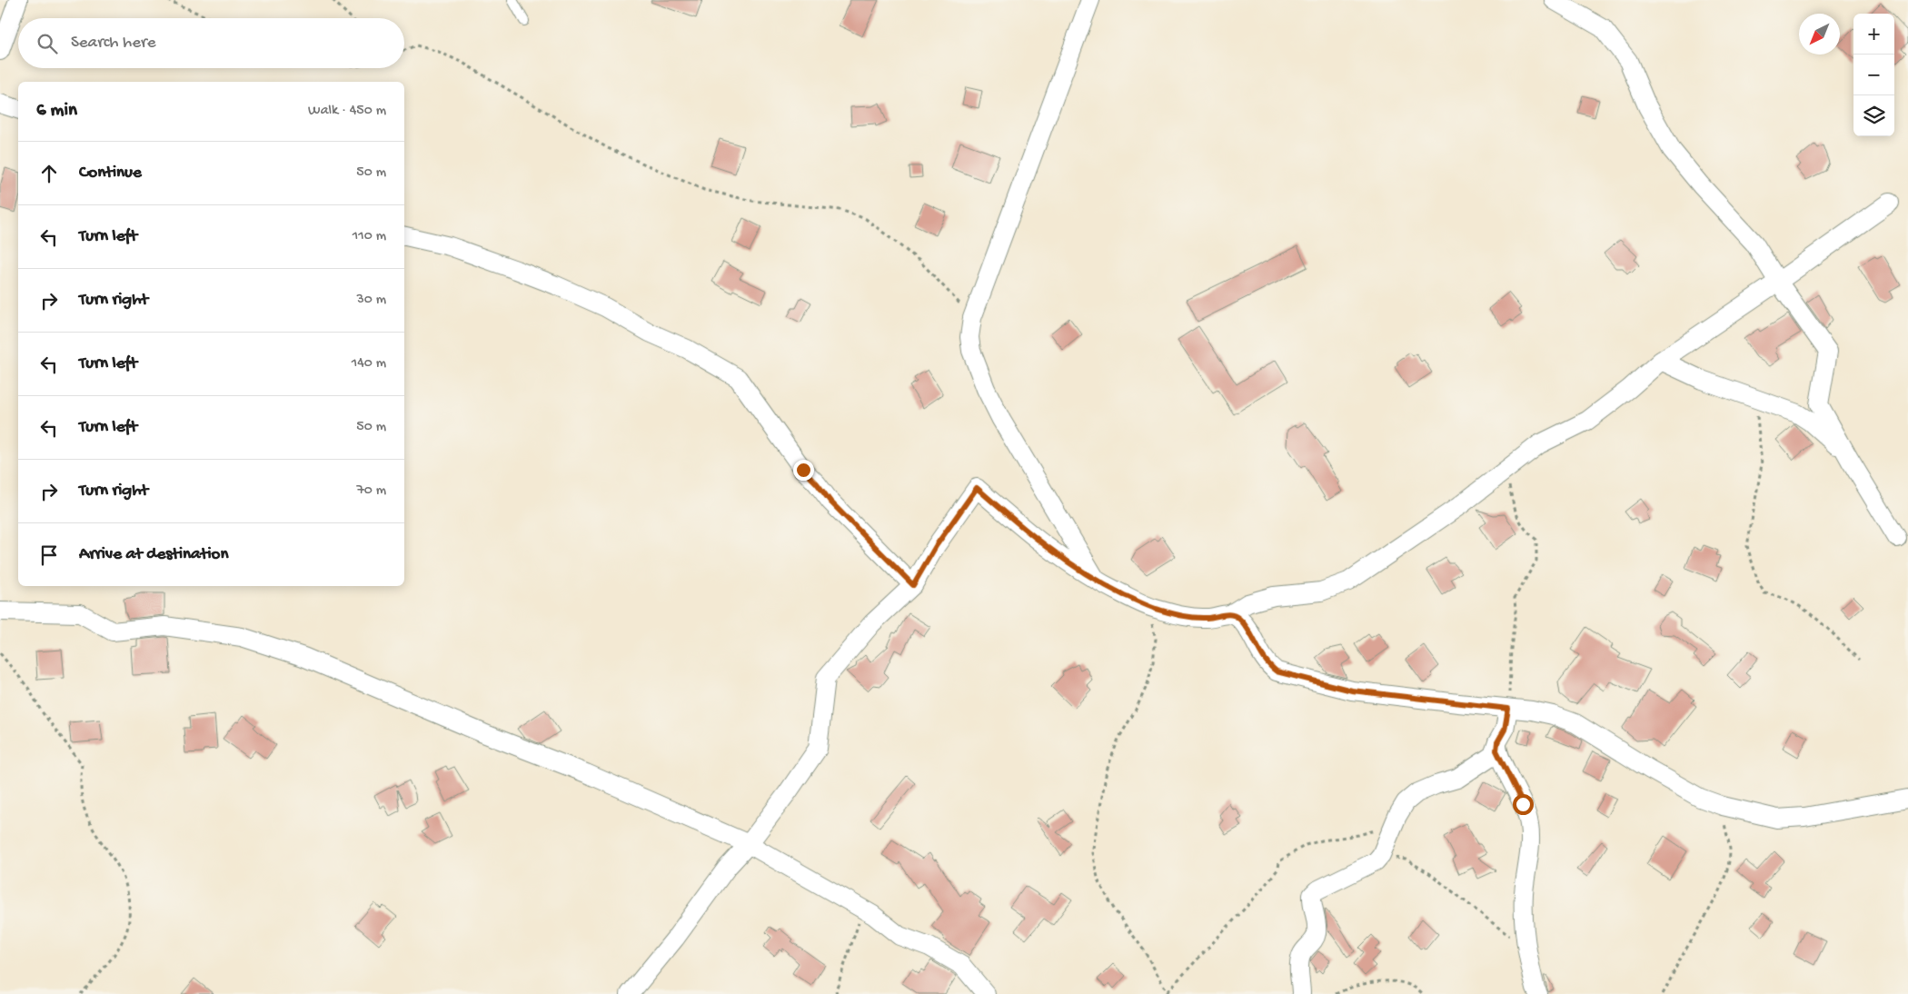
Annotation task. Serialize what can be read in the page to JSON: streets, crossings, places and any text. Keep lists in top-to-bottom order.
{
  "north": "bottom left",
  "page": {
    "map_buttons": ["+", "−"],
    "search": "Search here",
    "heading": ["6 min", "Walk · 450 m"],
    "list": [
      ["Continue", "50 m"],
      ["Turn left", "110 m"],
      ["Turn right", "30 m"],
      ["Turn left", "140 m"],
      ["Turn left", "50 m"],
      ["Turn right", "70 m"],
      "Arrive at destination"
    ]
  }
}
